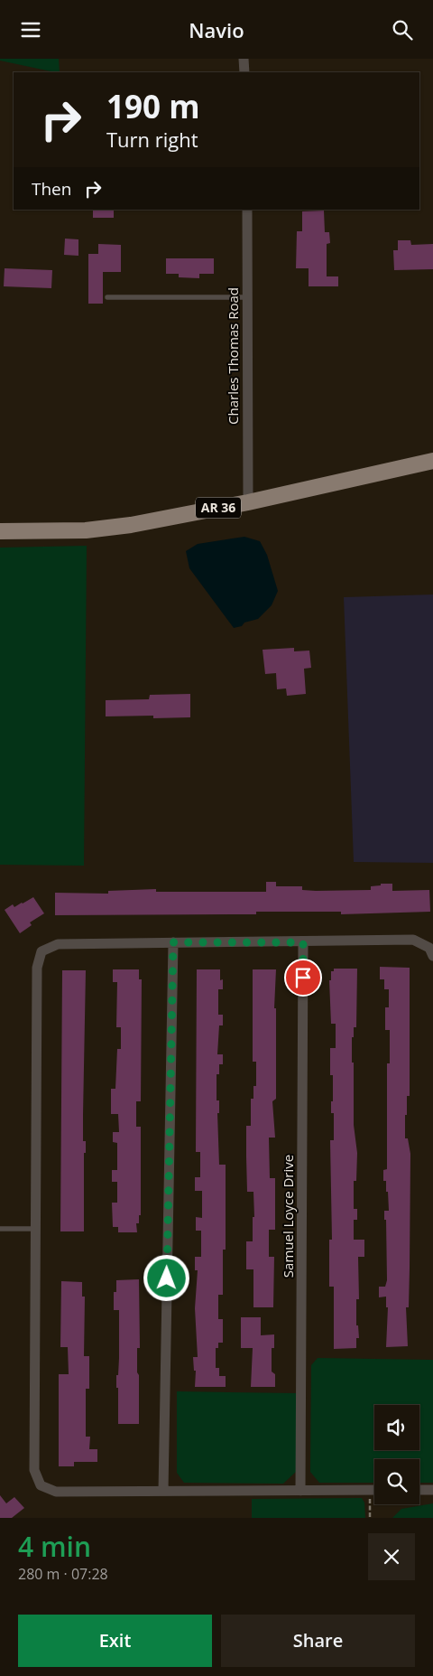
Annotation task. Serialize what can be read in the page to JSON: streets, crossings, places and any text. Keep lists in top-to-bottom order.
{
  "streets": {
    "main road": ["AR 36"],
    "street": ["Charles Thomas Road", "Samuel Loyce Drive"]
  },
  "crossings": [
    ["Charles Thomas Road", "AR 36"]
  ],
  "page": {
    "header": "Navio",
    "turn": ["190 m", "Turn right"],
    "then": "Then",
    "heading": ["4 min", "280 m · 07:28"],
    "buttons": ["Exit", "Share"]
  }
}
